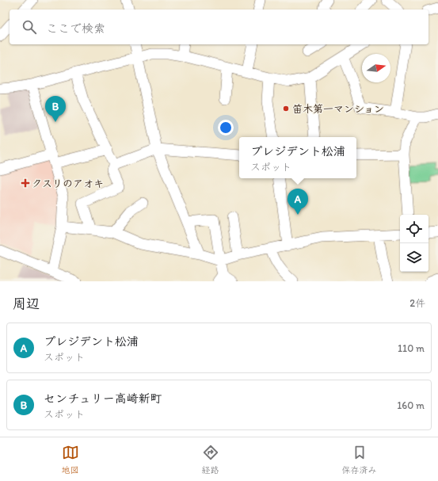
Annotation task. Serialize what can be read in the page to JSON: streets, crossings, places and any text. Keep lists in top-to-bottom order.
{
  "places": {
    "other": ["笛木第一マンション"],
    "health": ["クスリのアオキ"]
  },
  "north": "right",
  "page": {
    "search": "ここで検索",
    "pins": ["B", "A"],
    "popup": ["プレジデント松浦", "スポット"],
    "heading": ["周辺", "2件"],
    "list": [
      {
        "mark": "A",
        "name": "プレジデント松浦",
        "note": "スポット",
        "value": "110 m"
      },
      {
        "mark": "B",
        "name": "センチュリー高崎新町",
        "note": "スポット",
        "value": "160 m"
      }
    ],
    "nav": ["地図", "経路", "保存済み"]
  }
}
